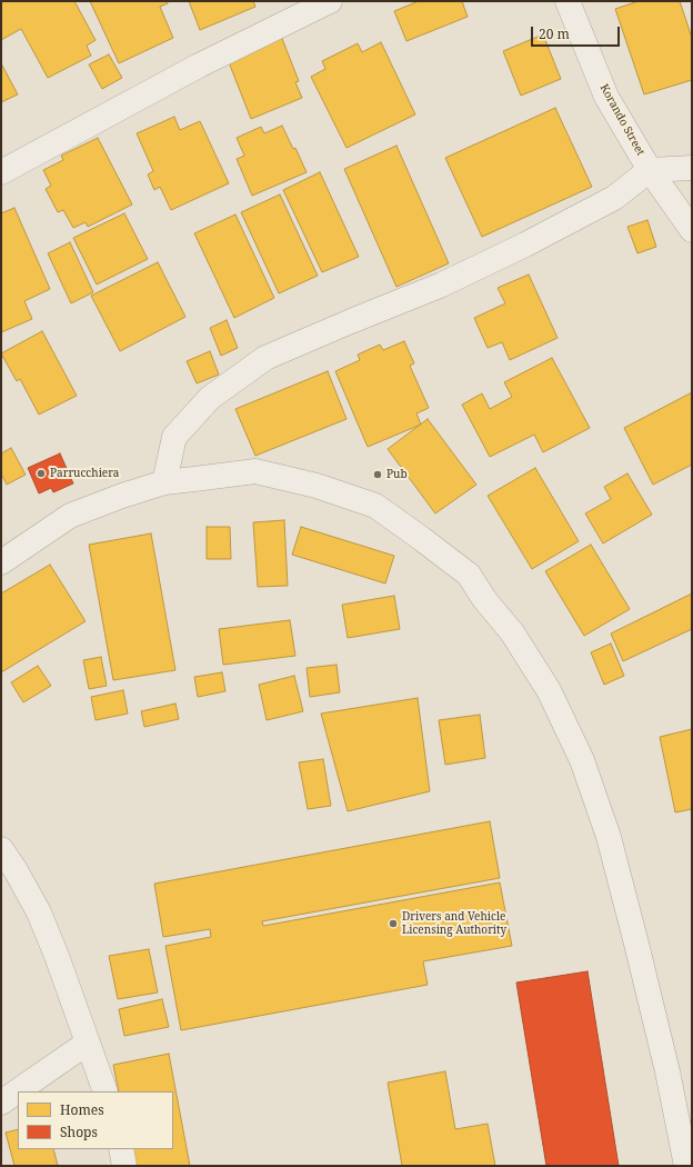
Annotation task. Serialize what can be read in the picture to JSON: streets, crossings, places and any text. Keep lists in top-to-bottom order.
{
  "streets": {
    "street": ["Korando Street"]
  },
  "places": ["Parrucchiera", "Pub", "Drivers and Vehicle Licensing Authority"],
  "legend": ["Homes", "Shops"],
  "scale_bar": "20 m"
}
